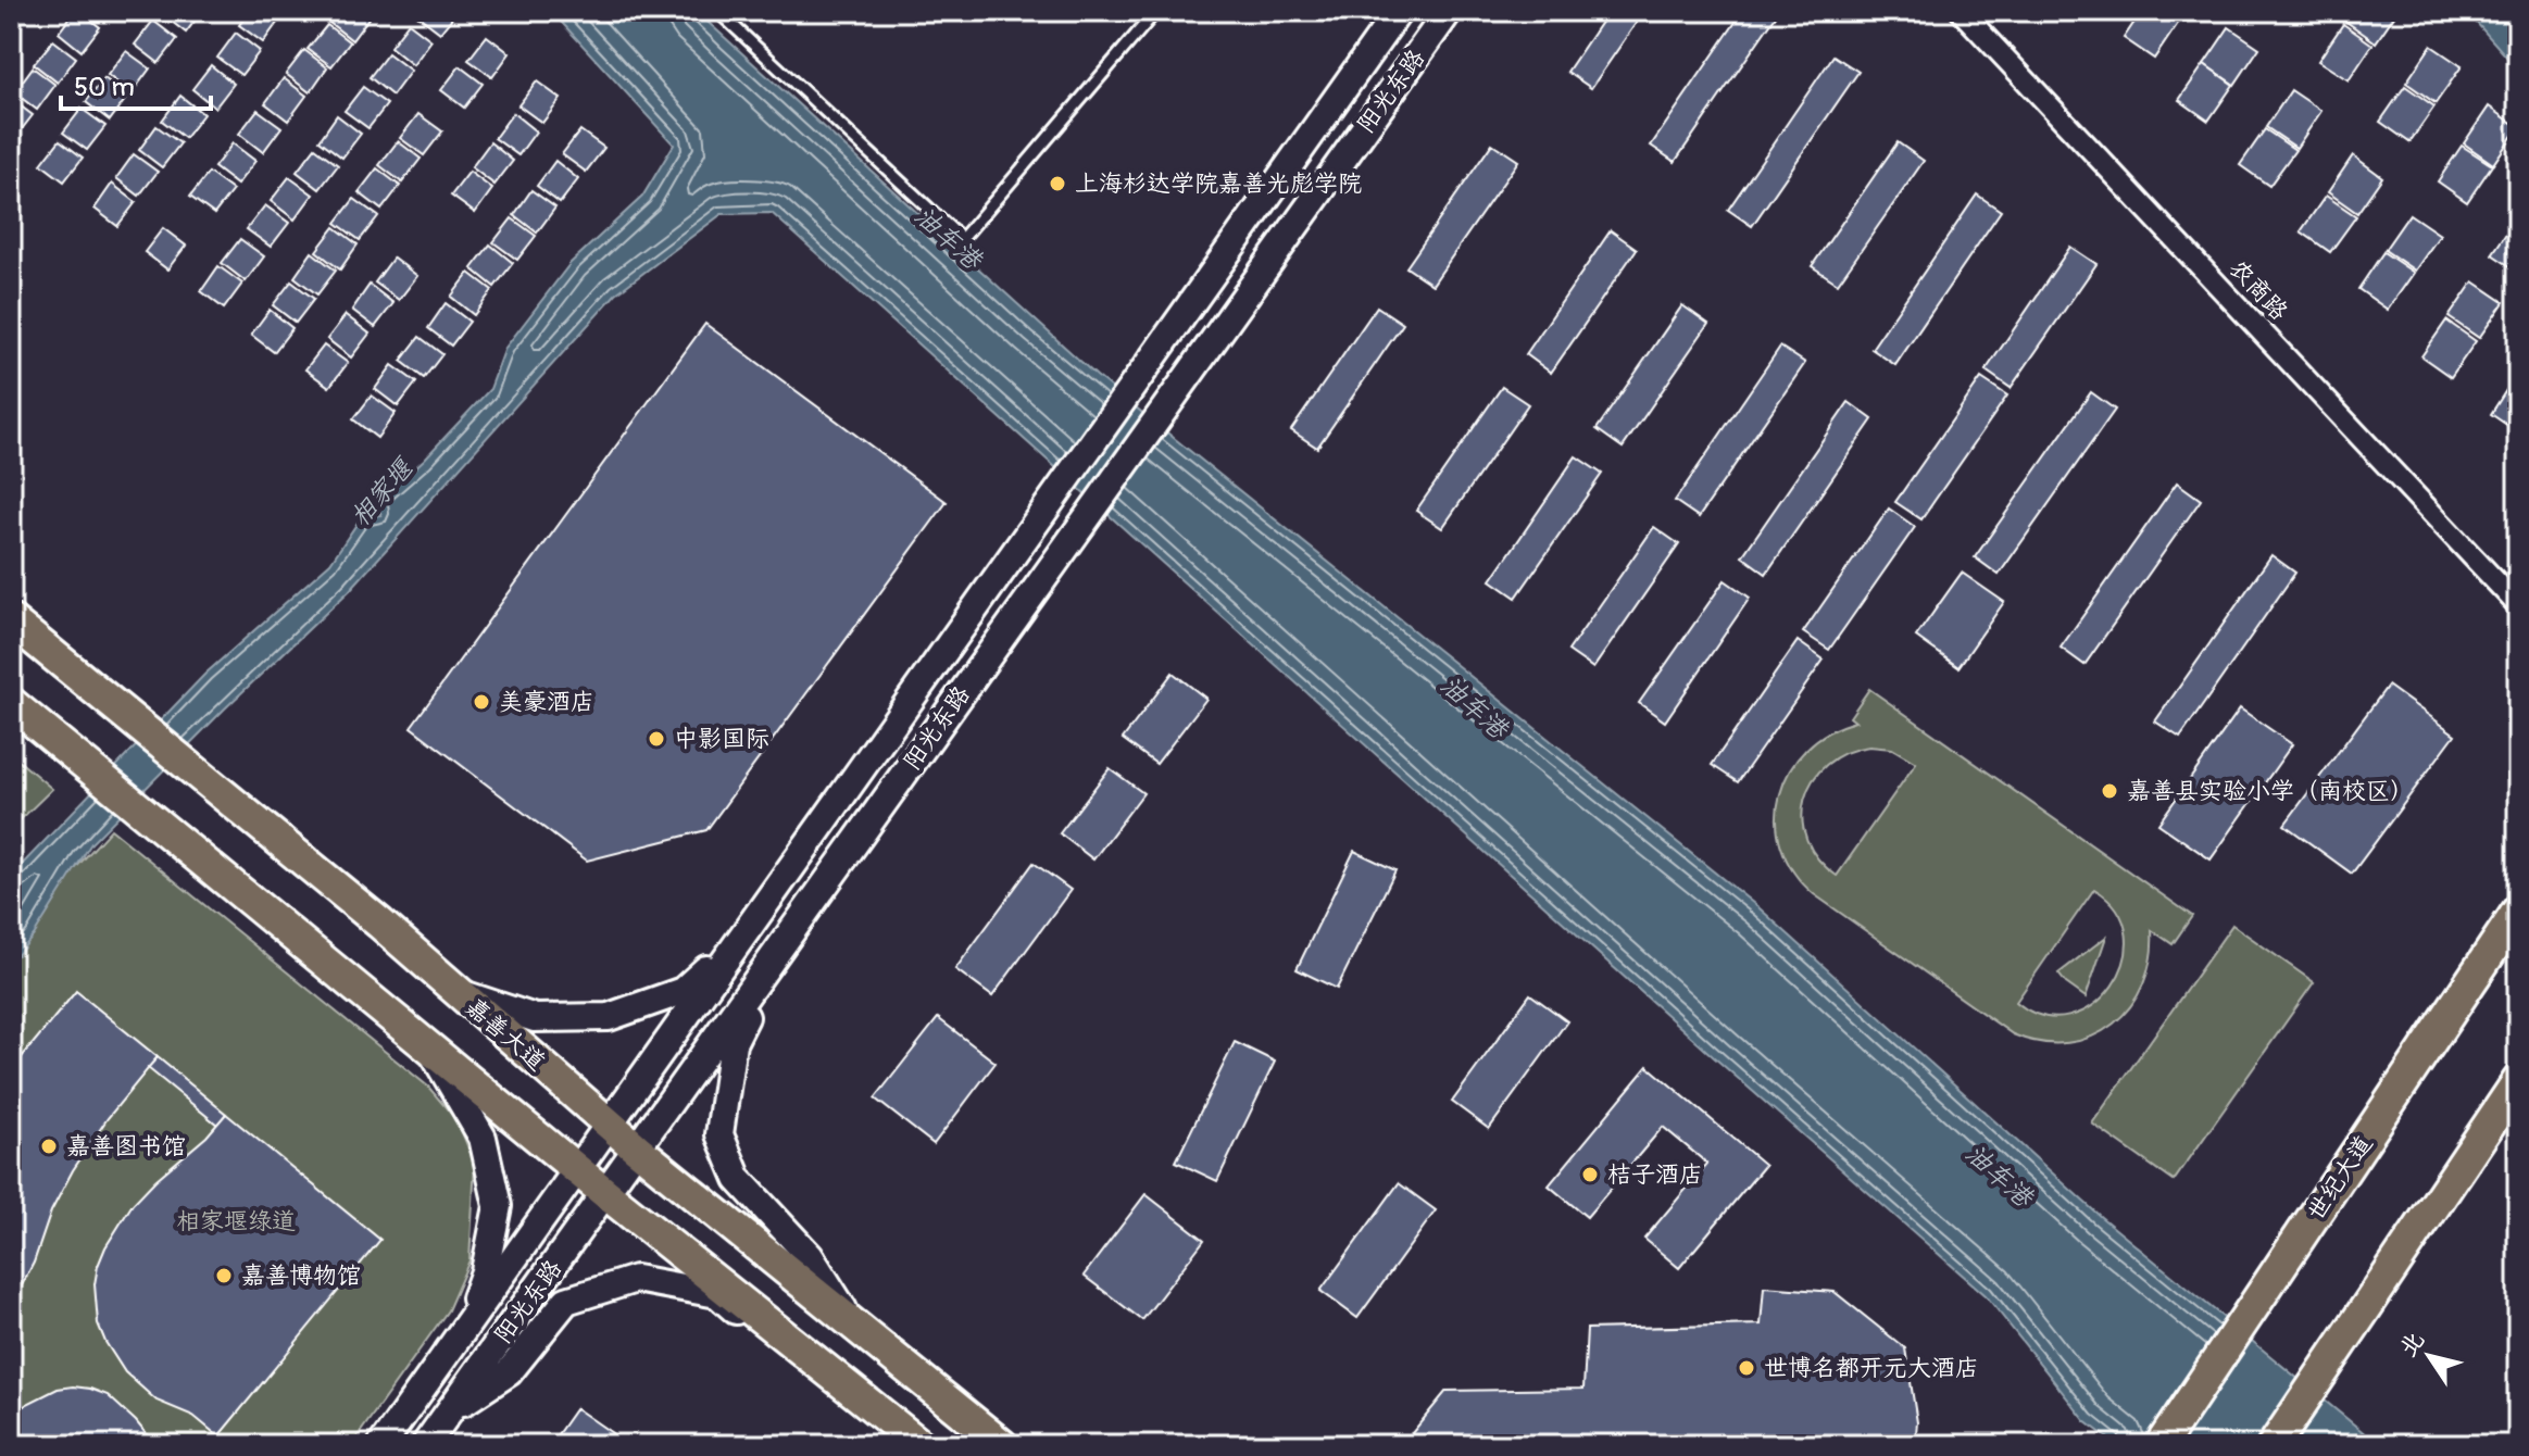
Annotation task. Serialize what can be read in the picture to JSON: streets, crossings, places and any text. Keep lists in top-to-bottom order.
{
  "streets": {
    "main road": ["阳光东路", "嘉善大道", "世纪大道"],
    "street": ["农商路"]
  },
  "crossings": [
    ["阳光东路", "嘉善大道"]
  ],
  "water": ["油车港", "相家堰"],
  "parks": ["相家堰绿道"],
  "places": [
    "上海杉达学院嘉善光彪学院",
    "美豪酒店",
    "中影国际",
    "嘉善县实验小学（南校区）",
    "嘉善图书馆",
    "桔子酒店",
    "嘉善博物馆",
    "世博名都开元大酒店"
  ],
  "scale_bar": "50 m",
  "north": "top left"
}
